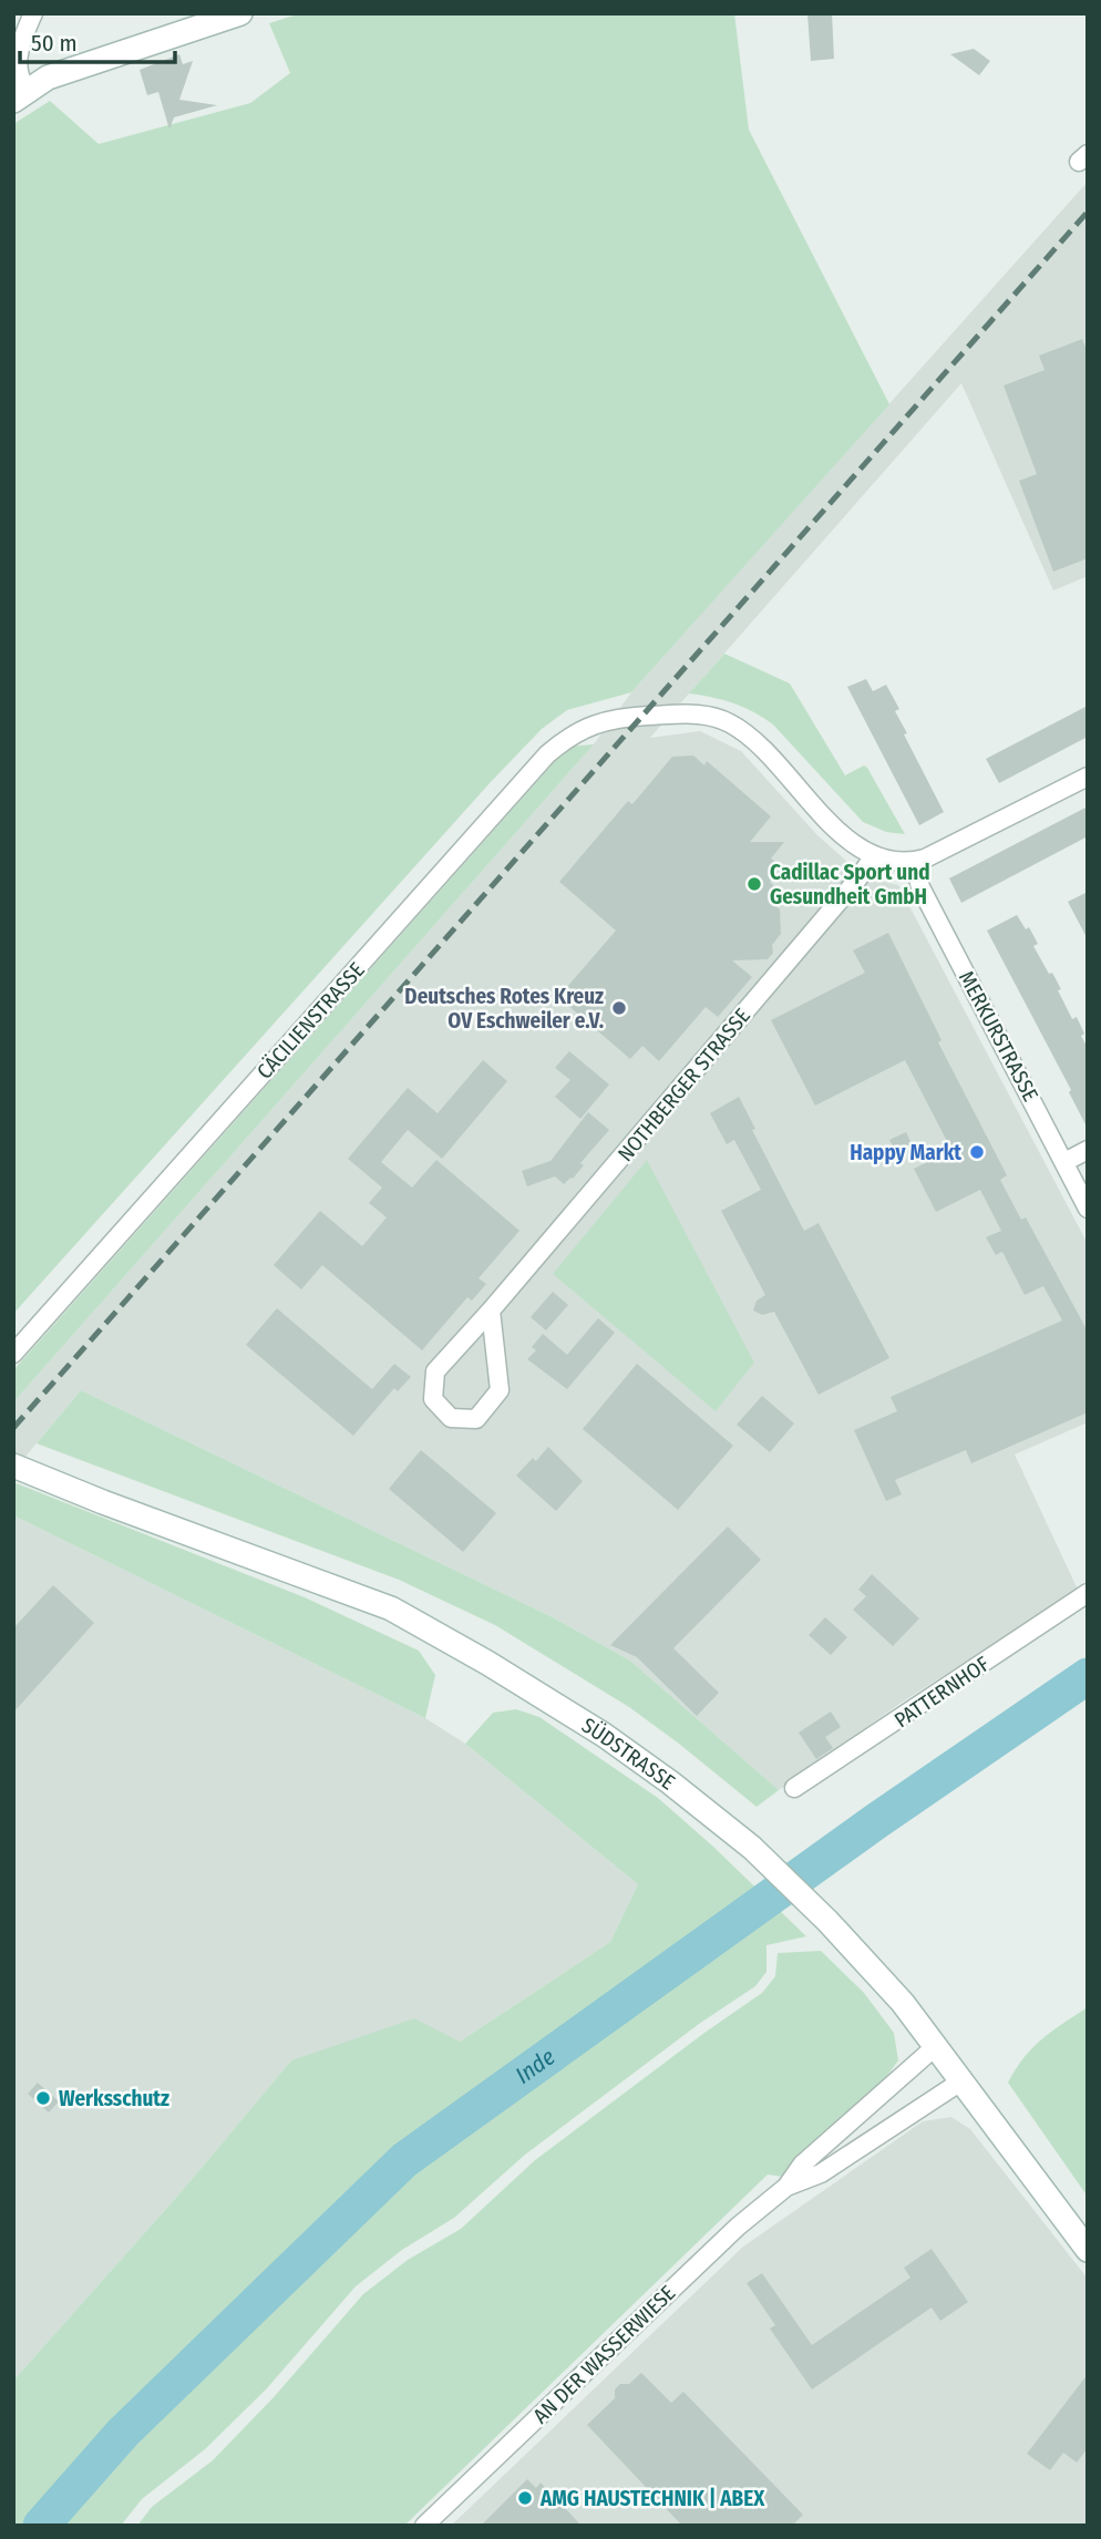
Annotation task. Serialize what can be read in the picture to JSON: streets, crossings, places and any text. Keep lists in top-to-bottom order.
{
  "streets": {
    "main road": ["SÜDSTRASSE"],
    "street": [
      "CÄCILIENSTRASSE",
      "MERKURSTRASSE",
      "NOTHBERGER STRASSE",
      "PATTERNHOF",
      "AN DER WASSERWIESE"
    ]
  },
  "crossings": [
    ["CÄCILIENSTRASSE", "NOTHBERGER STRASSE"],
    ["SÜDSTRASSE", "AN DER WASSERWIESE"]
  ],
  "water": ["Inde"],
  "places": [
    "Cadillac Sport und Gesundheit GmbH",
    "Deutsches Rotes Kreuz OV Eschweiler e.V.",
    "Happy Markt",
    "Werksschutz",
    "AMG HAUSTECHNIK | ABEX"
  ],
  "scale_bar": "50 m"
}
